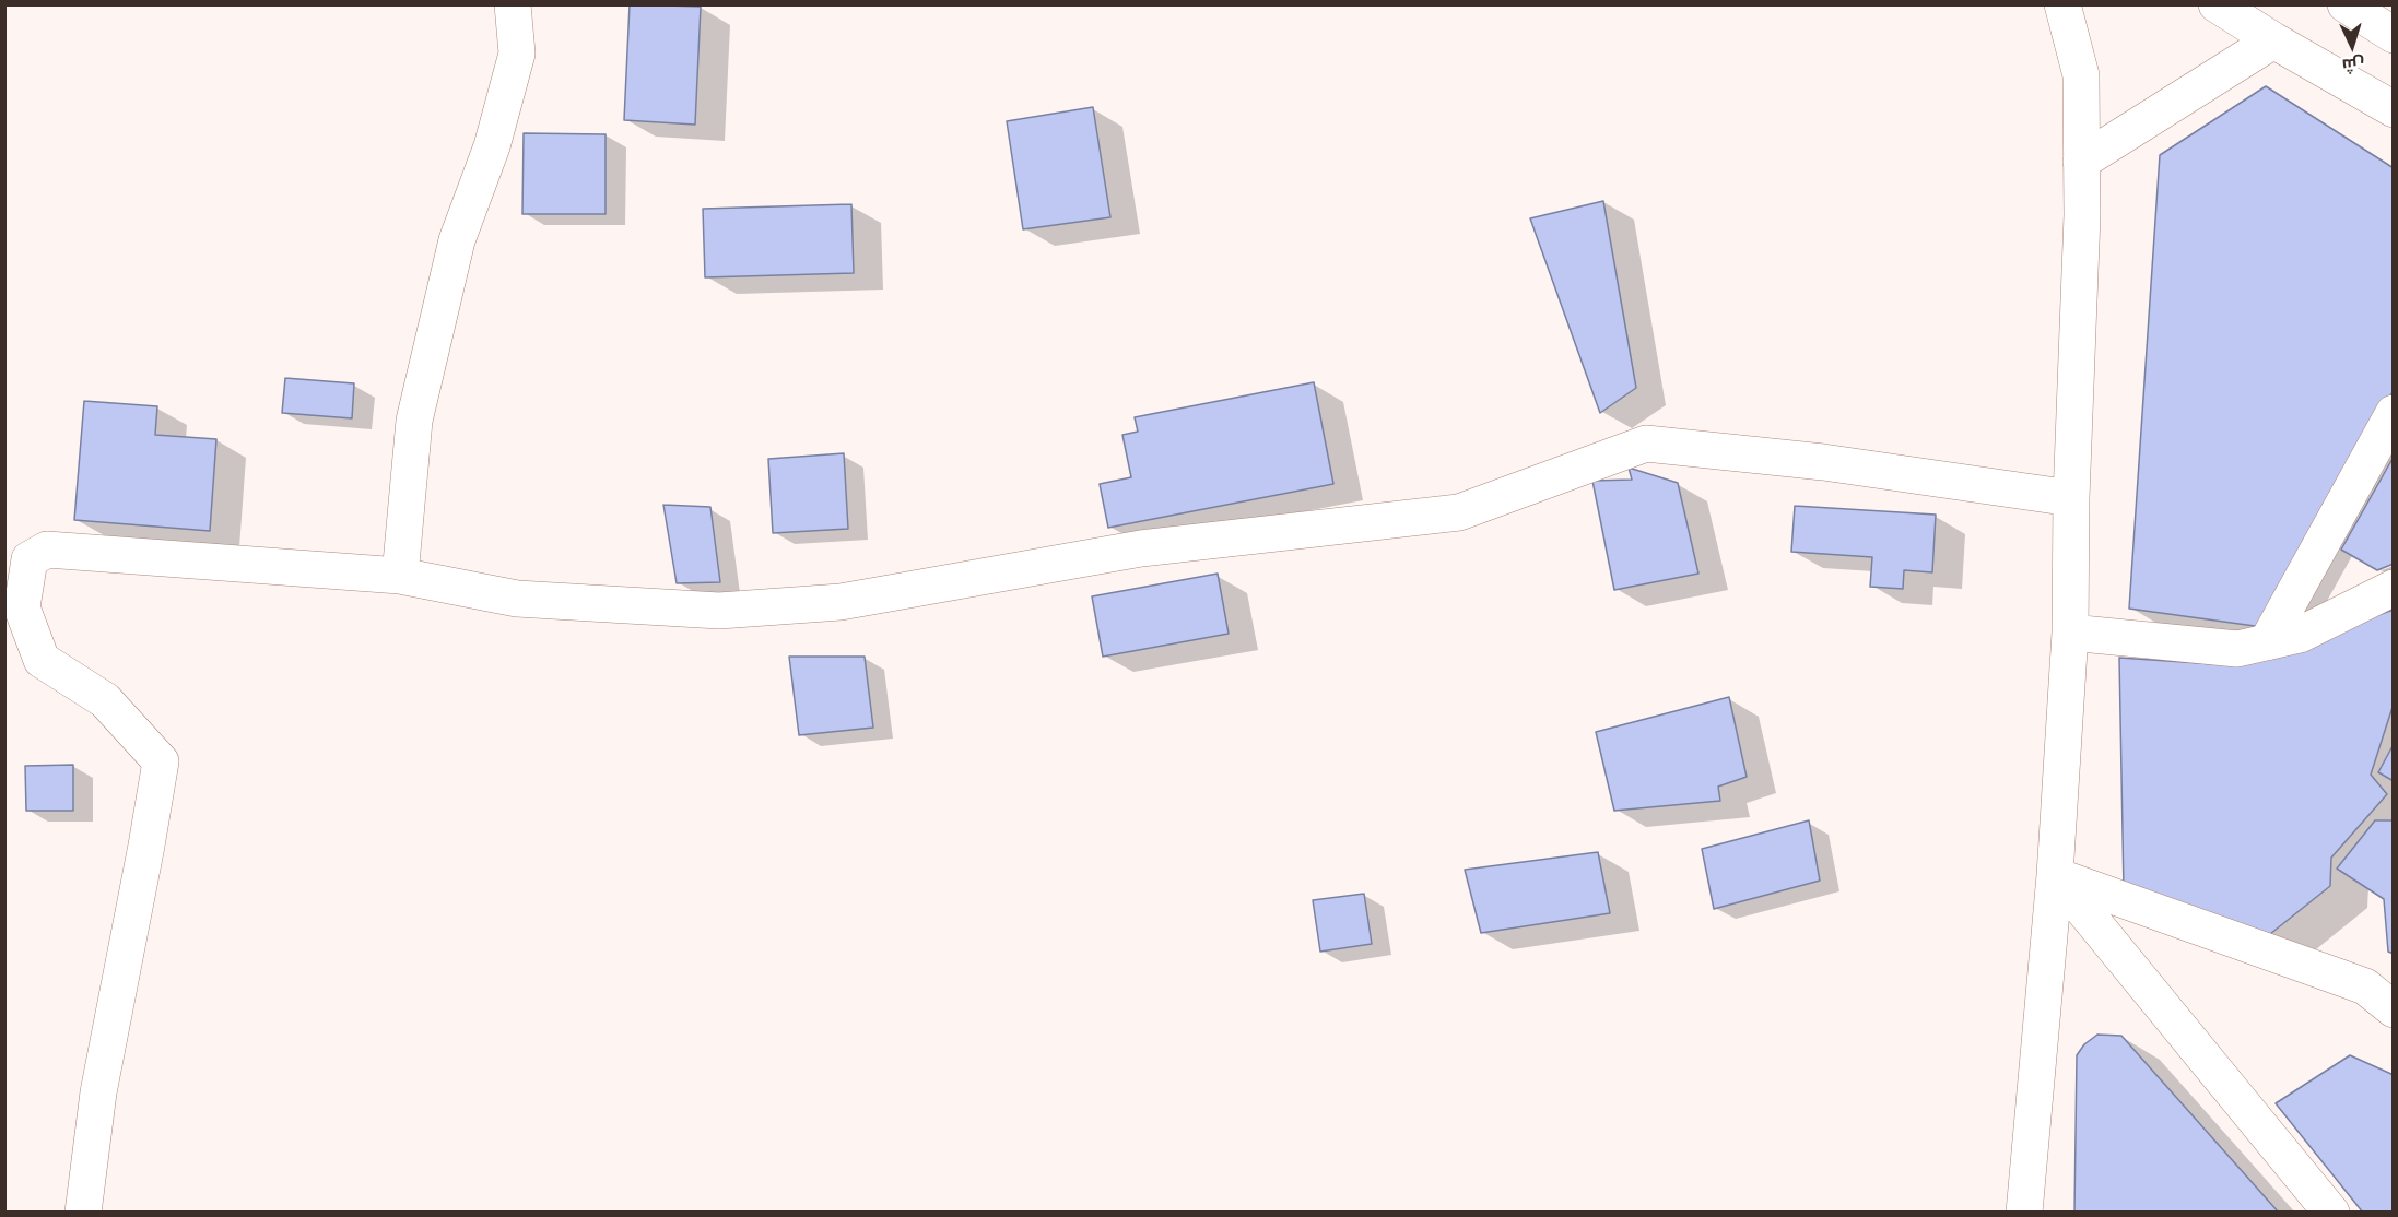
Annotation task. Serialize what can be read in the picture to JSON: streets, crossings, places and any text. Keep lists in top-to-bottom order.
{
  "north": "bottom"
}
